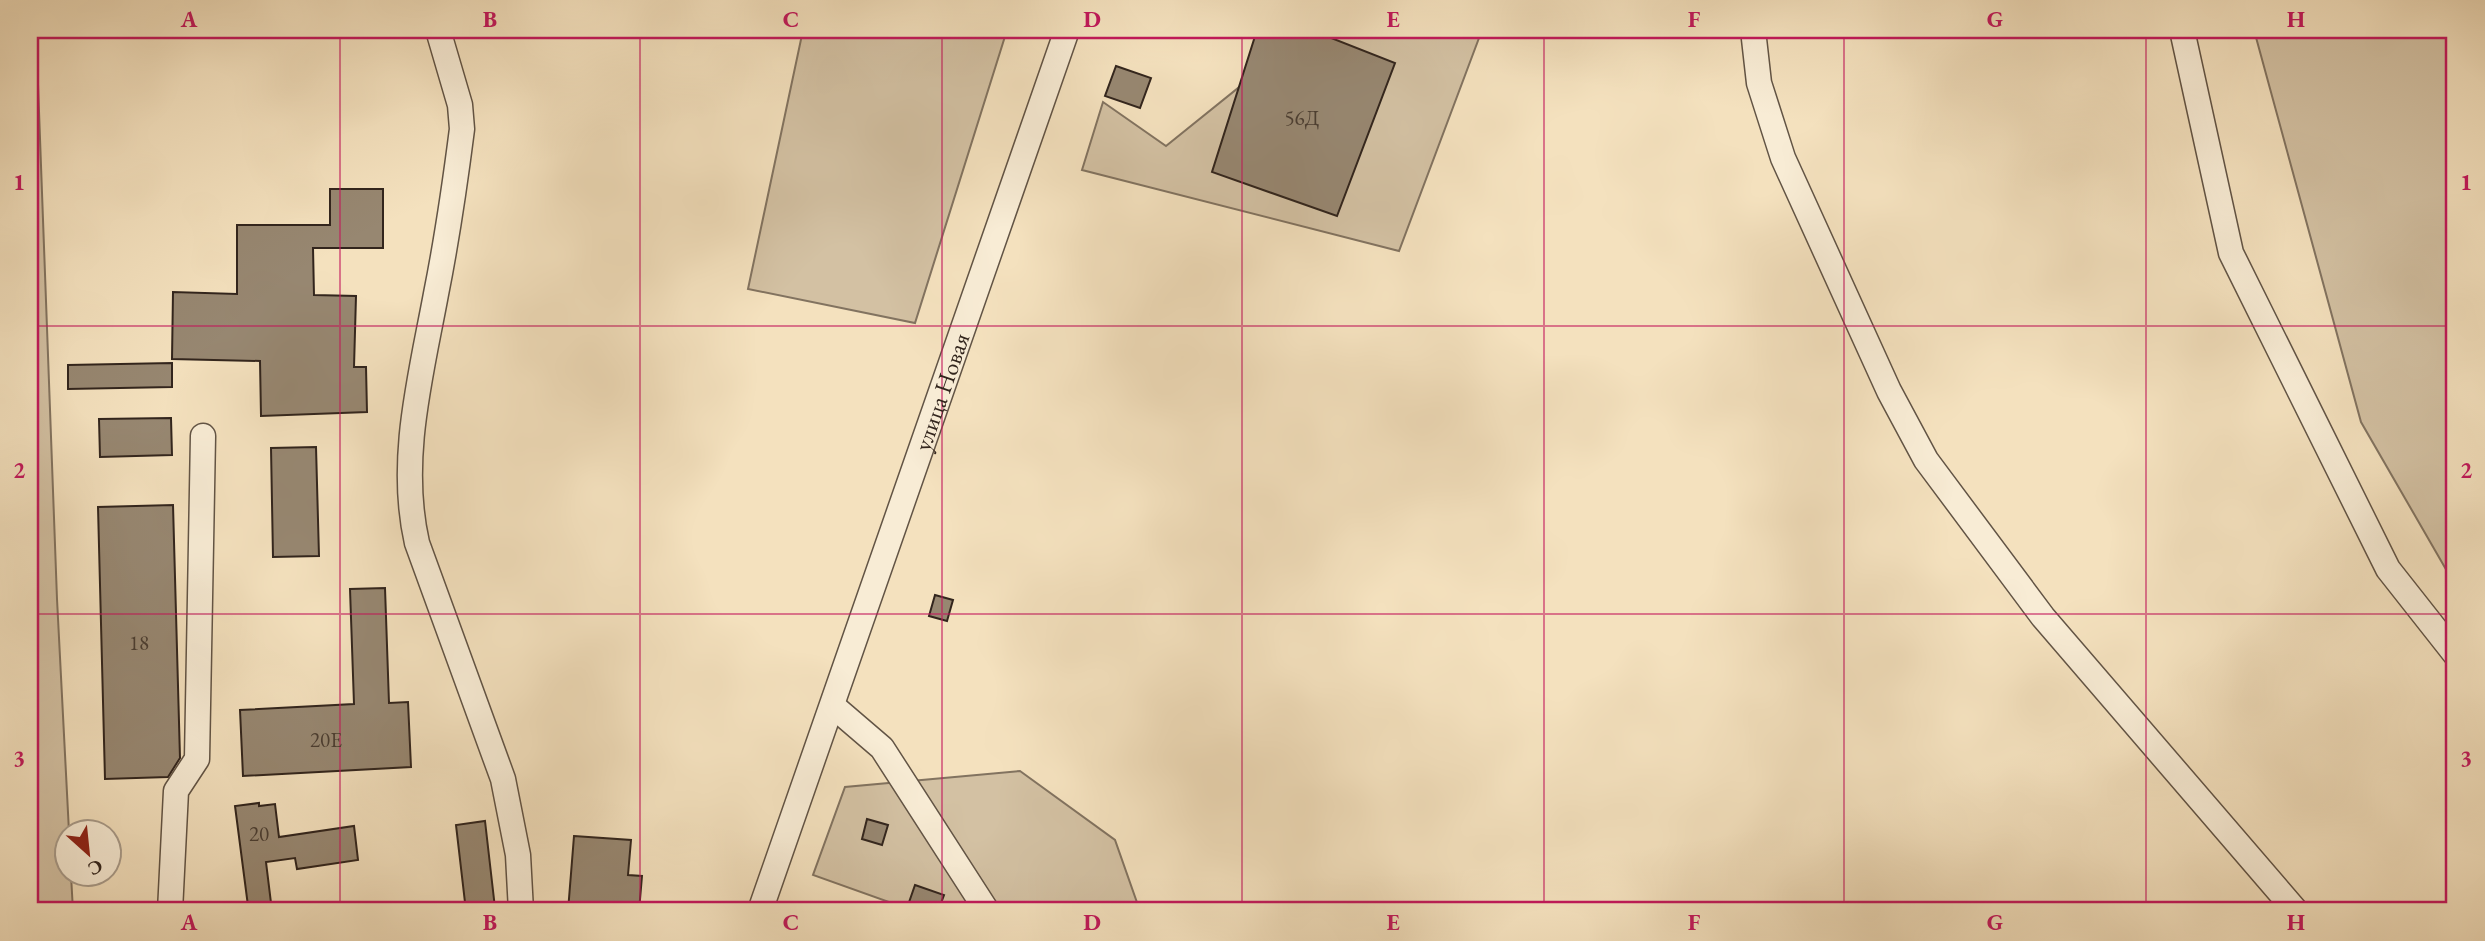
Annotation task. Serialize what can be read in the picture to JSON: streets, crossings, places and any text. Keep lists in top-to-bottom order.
{
  "streets": {
    "street": ["улица Новая"]
  },
  "house_numbers": [
    "56Д",
    "18",
    "20Е",
    "20"
  ],
  "north": "bottom right",
  "grid": {
    "columns": [
      "A",
      "B",
      "C",
      "D",
      "E",
      "F",
      "G",
      "H"
    ],
    "rows": ["1", "2", "3"]
  }
}
